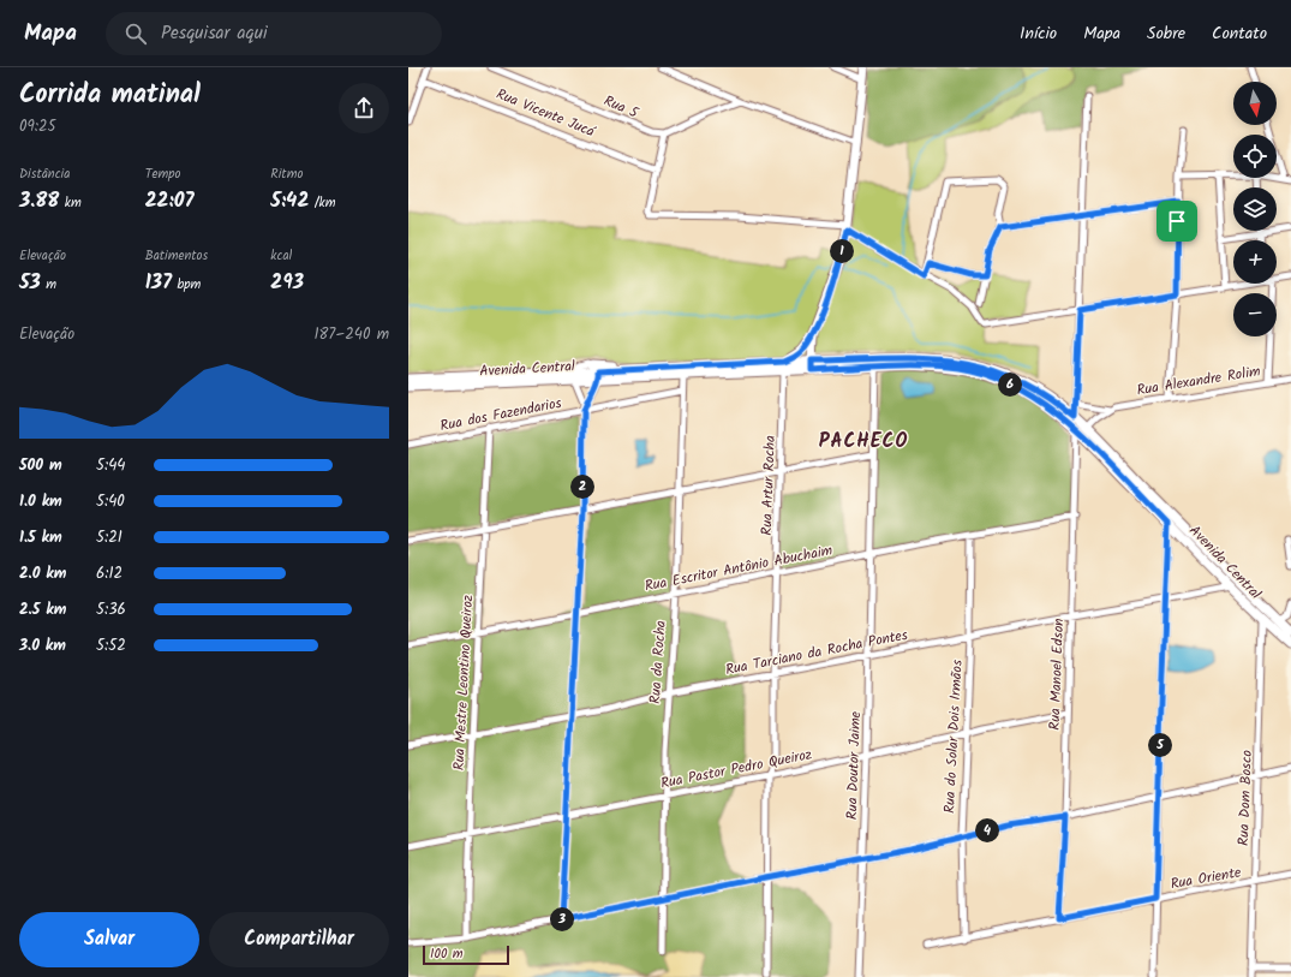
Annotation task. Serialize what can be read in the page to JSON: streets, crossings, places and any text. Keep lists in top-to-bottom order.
{
  "streets": {
    "main road": ["Avenida Central"],
    "street": [
      "Rua 5",
      "Rua Vicente Jucá",
      "Rua Alexandre Rolim",
      "Rua dos Fazendarios",
      "Rua Artur Rocha",
      "Rua Escritor Antônio Abuchaim",
      "Rua Tarciano da Rocha Pontes",
      "Rua da Rocha",
      "Rua Manoel Edson",
      "Rua Mestre Leontino Queiroz",
      "Rua do Solar Dois Irmãos",
      "Rua Doutor Jaime",
      "Rua Pastor Pedro Queiroz",
      "Rua Dom Bosco",
      "Rua Oriente"
    ]
  },
  "crossings": [
    ["Avenida Central", "Rua Artur Rocha"],
    ["Avenida Central", "Rua Tarciano da Rocha Pontes"],
    ["Avenida Central", "Rua da Rocha"],
    ["Avenida Central", "Rua Manoel Edson"],
    ["Avenida Central", "Rua Doutor Jaime"],
    ["Avenida Central", "Rua Dom Bosco"],
    ["Rua dos Fazendarios", "Rua da Rocha"],
    ["Rua dos Fazendarios", "Rua Mestre Leontino Queiroz"],
    ["Rua Artur Rocha", "Rua Escritor Antônio Abuchaim"],
    ["Rua Artur Rocha", "Rua Tarciano da Rocha Pontes"],
    ["Rua Artur Rocha", "Rua Pastor Pedro Queiroz"],
    ["Rua Escritor Antônio Abuchaim", "Rua da Rocha"],
    ["Rua Escritor Antônio Abuchaim", "Rua Manoel Edson"],
    ["Rua Escritor Antônio Abuchaim", "Rua Mestre Leontino Queiroz"],
    ["Rua Escritor Antônio Abuchaim", "Rua do Solar Dois Irmãos"],
    ["Rua Escritor Antônio Abuchaim", "Rua Doutor Jaime"],
    ["Rua Tarciano da Rocha Pontes", "Rua da Rocha"],
    ["Rua Tarciano da Rocha Pontes", "Rua Manoel Edson"],
    ["Rua Tarciano da Rocha Pontes", "Rua Mestre Leontino Queiroz"],
    ["Rua Tarciano da Rocha Pontes", "Rua do Solar Dois Irmãos"],
    ["Rua Tarciano da Rocha Pontes", "Rua Doutor Jaime"],
    ["Rua da Rocha", "Rua Pastor Pedro Queiroz"],
    ["Rua Manoel Edson", "Rua Pastor Pedro Queiroz"],
    ["Rua Manoel Edson", "Rua Oriente"],
    ["Rua Mestre Leontino Queiroz", "Rua Pastor Pedro Queiroz"],
    ["Rua do Solar Dois Irmãos", "Rua Pastor Pedro Queiroz"],
    ["Rua do Solar Dois Irmãos", "Rua Oriente"],
    ["Rua Doutor Jaime", "Rua Pastor Pedro Queiroz"],
    ["Rua Dom Bosco", "Rua Oriente"]
  ],
  "districts": ["PACHECO"],
  "scale_bar": "100 m",
  "north": "bottom",
  "page": {
    "header": "Mapa",
    "search": "Pesquisar aqui",
    "nav": [
      "Início",
      "Mapa",
      "Sobre",
      "Contato"
    ],
    "heading": ["Corrida matinal", "09:25"],
    "map_buttons": ["+", "−"],
    "stats": [
      ["Distância", "3.88 km"],
      ["Tempo", "22:07"],
      ["Ritmo", "5:42 /km"],
      ["Elevação", "53 m"],
      ["Batimentos", "137 bpm"],
      ["kcal", "293"]
    ],
    "pins": [
      "1",
      "6",
      "2",
      "5",
      "4",
      "3"
    ],
    "chart": ["Elevação", "187–240 m"],
    "list": [
      {
        "name": "500 m",
        "note": "5:44"
      },
      {
        "name": "1.0 km",
        "note": "5:40"
      },
      {
        "name": "1.5 km",
        "note": "5:21"
      },
      {
        "name": "2.0 km",
        "note": "6:12"
      },
      {
        "name": "2.5 km",
        "note": "5:36"
      },
      {
        "name": "3.0 km",
        "note": "5:52"
      }
    ],
    "buttons": ["Salvar", "Compartilhar"],
    "scale": "100 m"
  }
}
